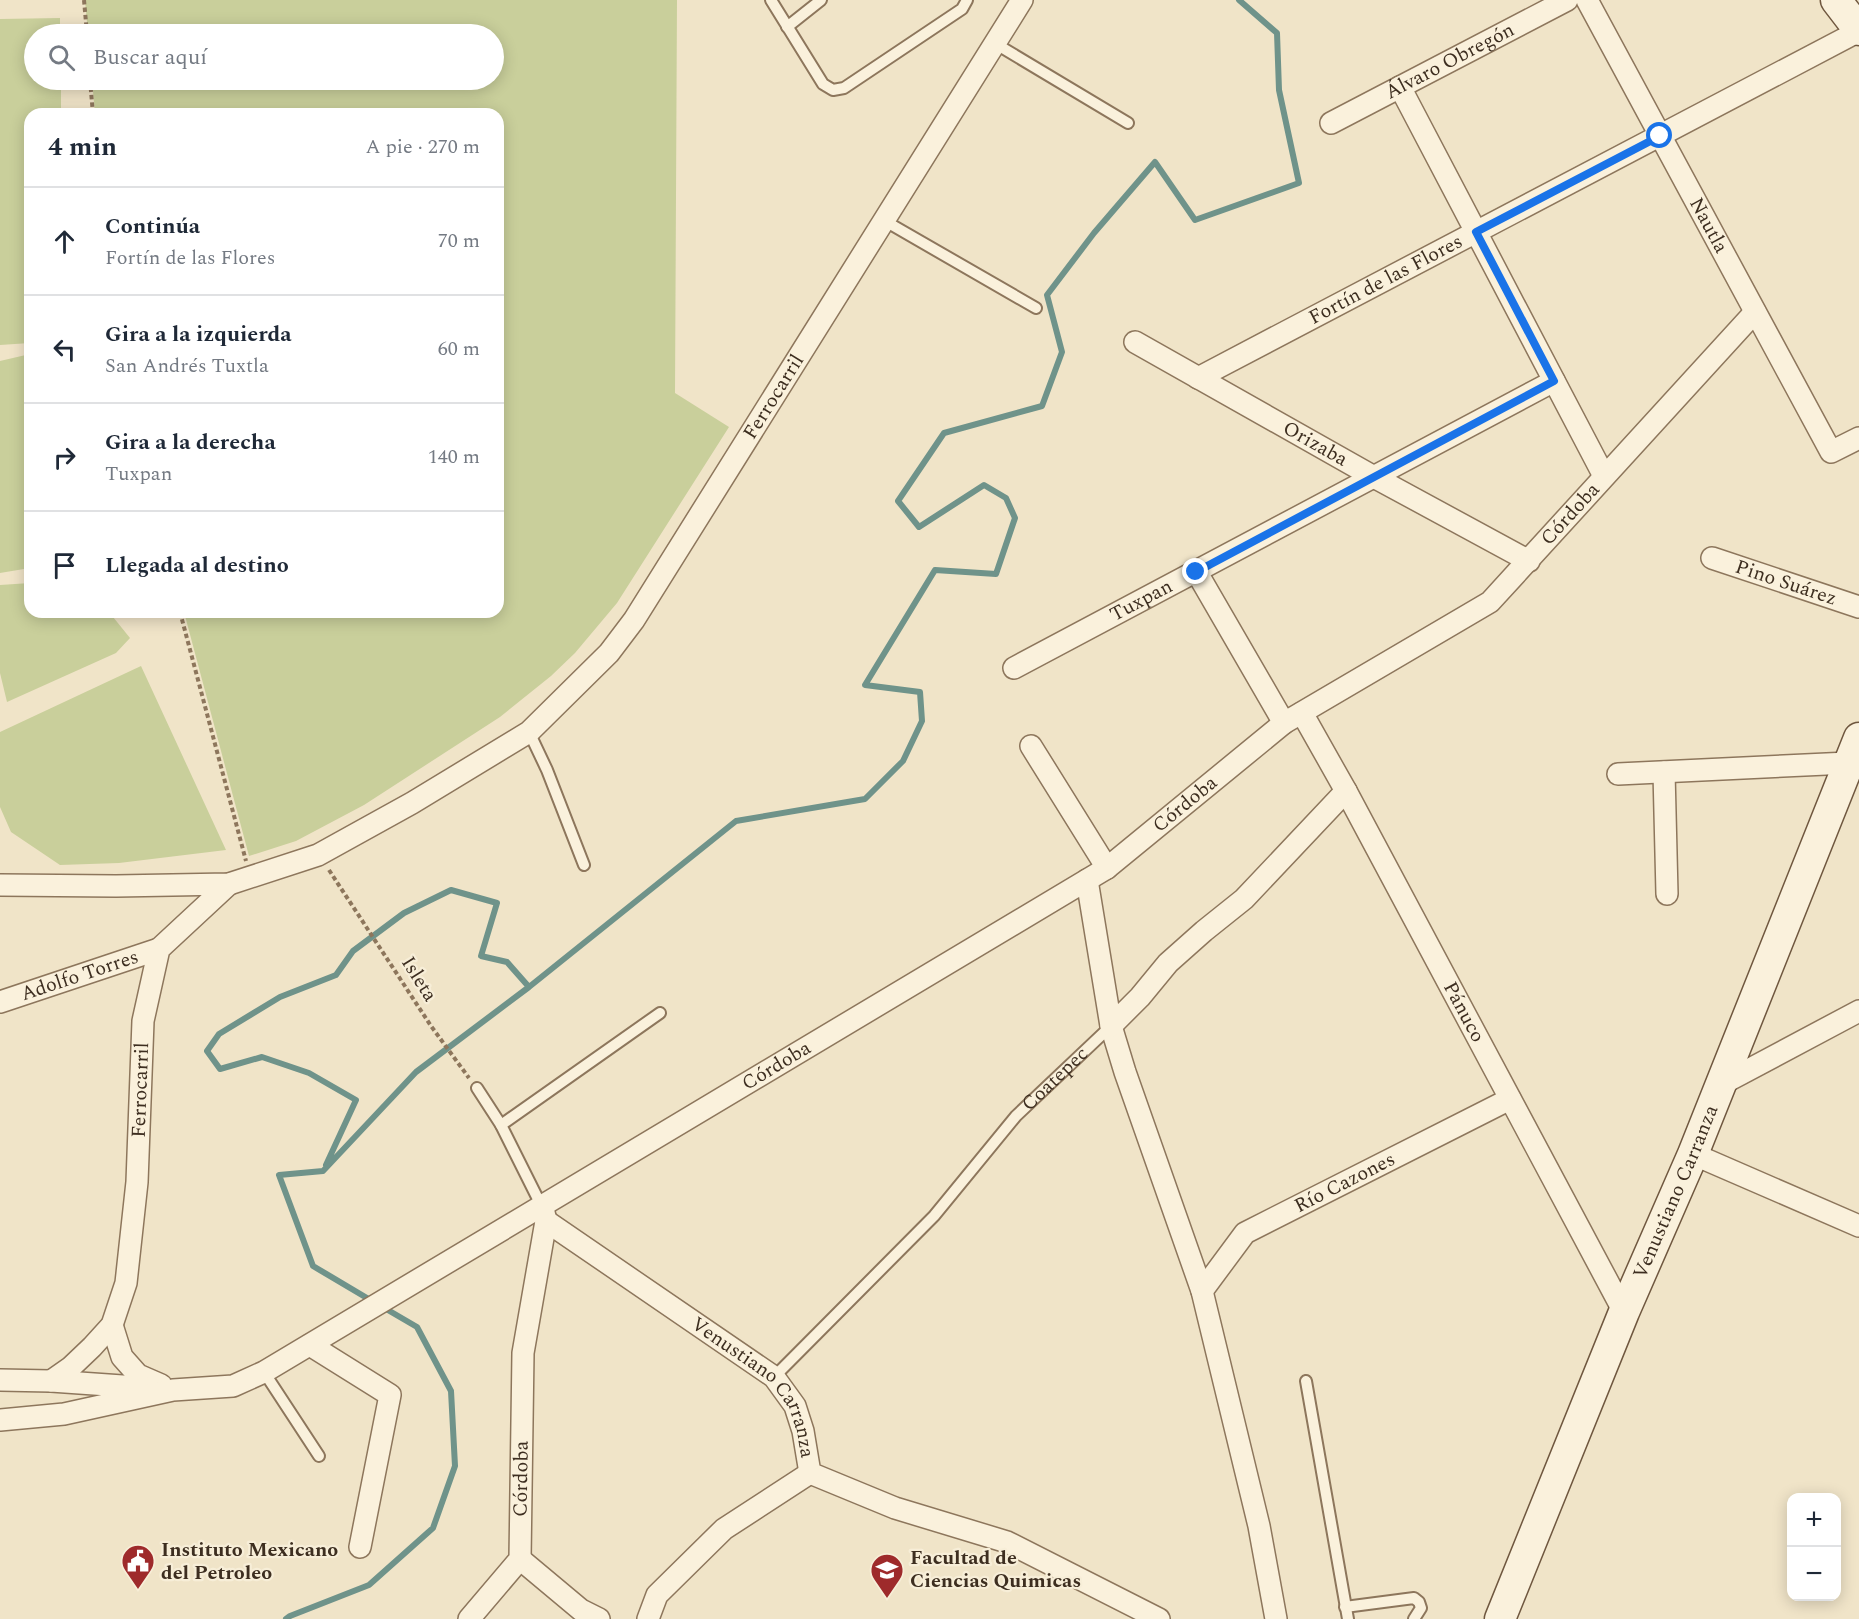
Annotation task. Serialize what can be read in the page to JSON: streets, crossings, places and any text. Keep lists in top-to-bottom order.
{
  "streets": {
    "main road": ["Venustiano Carranza"],
    "street": [
      "Álvaro Obregón",
      "Nautla",
      "Fortín de las Flores",
      "Ferrocarril",
      "Orizaba",
      "Córdoba",
      "Pino Suárez",
      "Tuxpan",
      "Adolfo Torres",
      "Pánuco",
      "Coatepec",
      "Río Cazones"
    ],
    "path": ["Isleta"]
  },
  "crossings": [
    ["Nautla", "Fortín de las Flores"],
    ["Nautla", "Córdoba"],
    ["Fortín de las Flores", "Orizaba"],
    ["Ferrocarril", "Adolfo Torres"],
    ["Ferrocarril", "Isleta"],
    ["Orizaba", "Córdoba"],
    ["Orizaba", "Tuxpan"],
    ["Córdoba", "Pánuco"],
    ["Córdoba", "Venustiano Carranza"],
    ["Tuxpan", "Pánuco"],
    ["Pánuco", "Coatepec"],
    ["Pánuco", "Río Cazones"],
    ["Pánuco", "Venustiano Carranza"],
    ["Coatepec", "Venustiano Carranza"]
  ],
  "places": {
    "public building": ["Instituto Mexicano del Petroleo"],
    "school or university": ["Facultad de Ciencias Quimicas"]
  },
  "page": {
    "search": "Buscar aquí",
    "heading": ["4 min", "A pie · 270 m"],
    "list": [
      ["Continúa", "Fortín de las Flores", "70 m"],
      ["Gira a la izquierda", "San Andrés Tuxtla", "60 m"],
      ["Gira a la derecha", "Tuxpan", "140 m"],
      "Llegada al destino"
    ],
    "map_buttons": ["+", "−"]
  }
}
